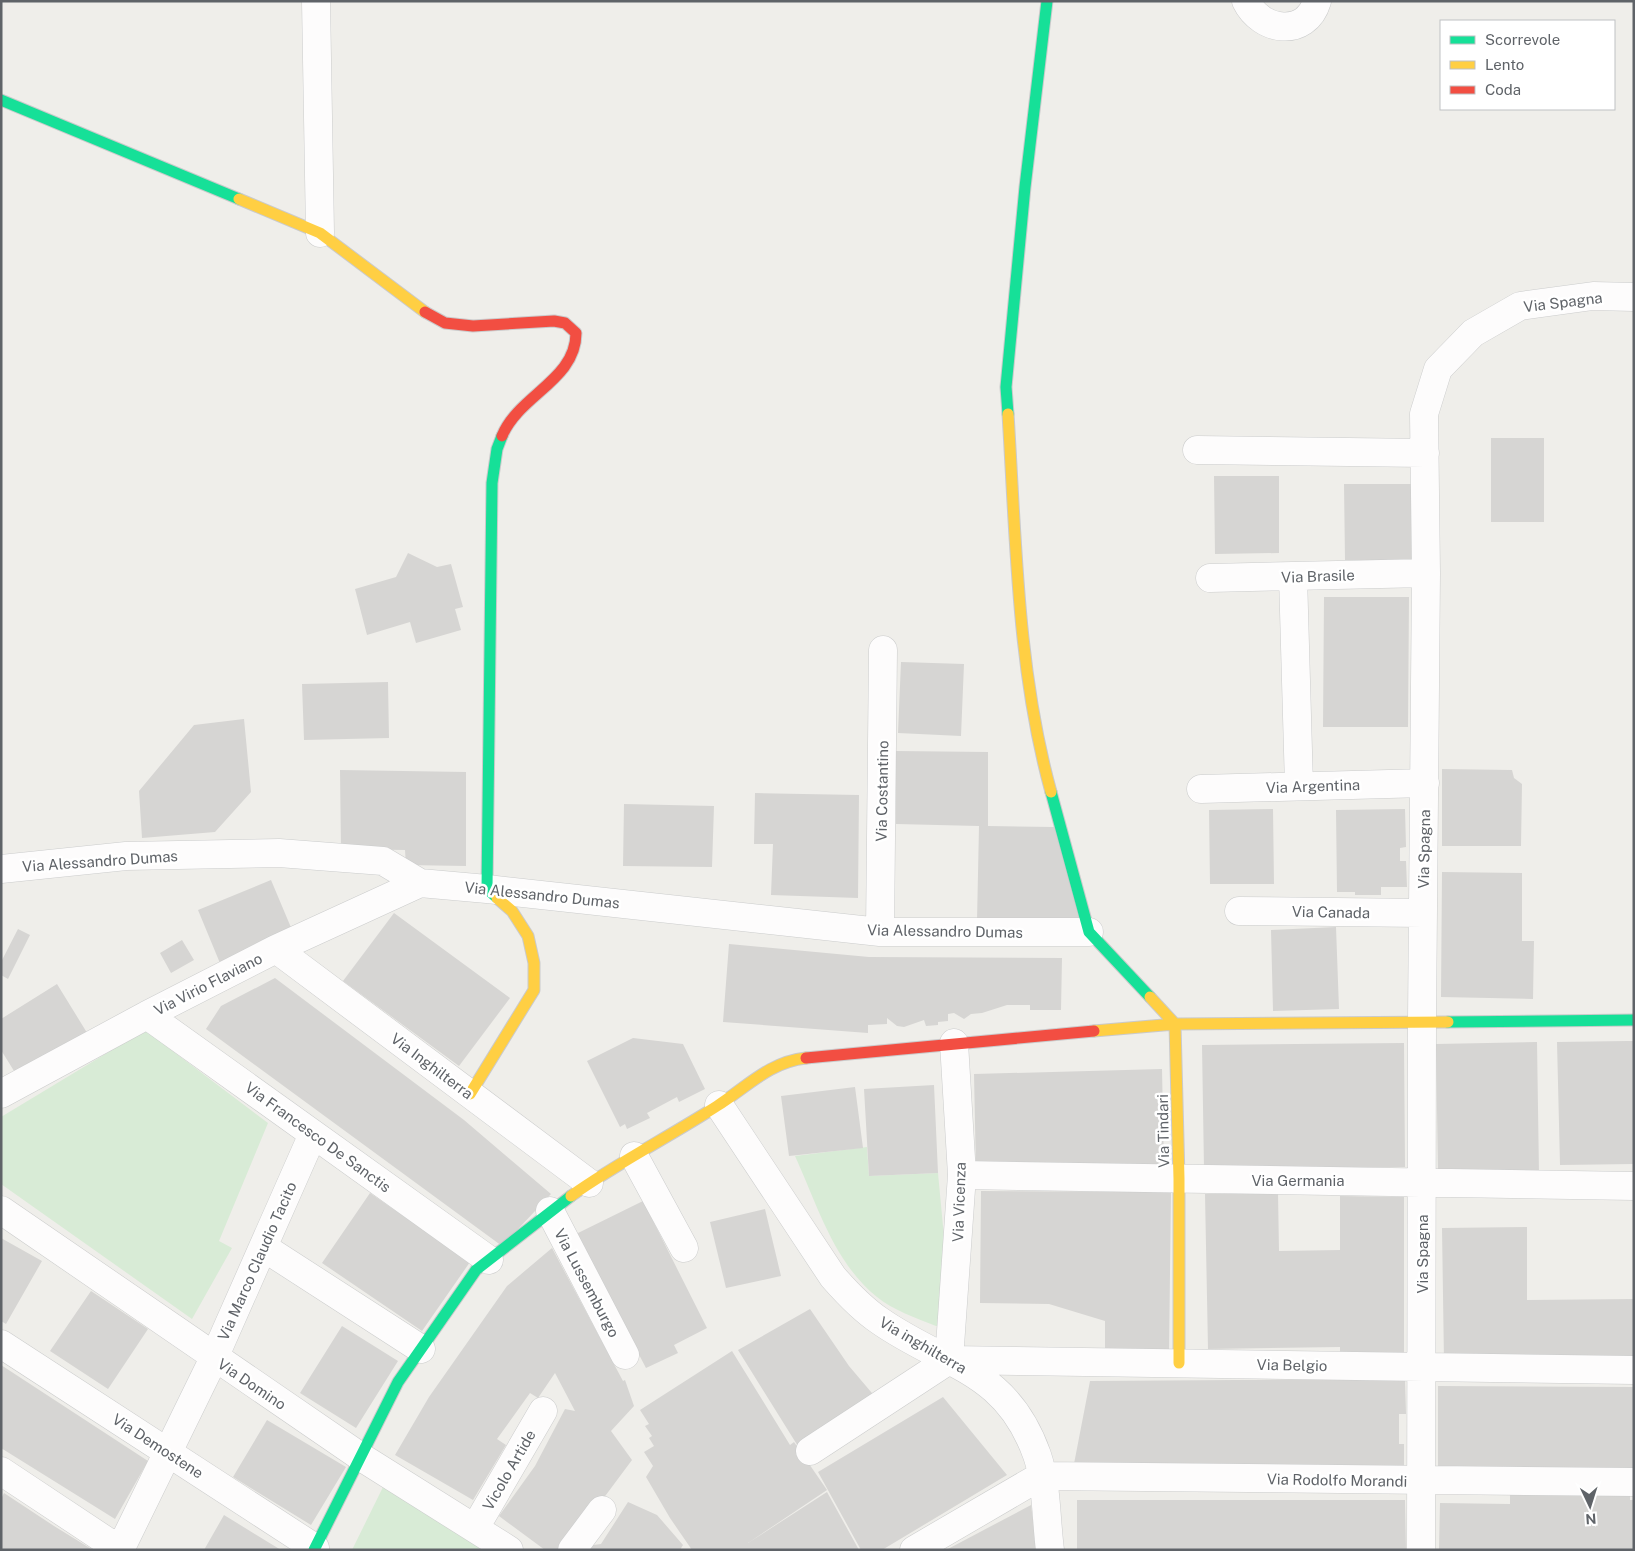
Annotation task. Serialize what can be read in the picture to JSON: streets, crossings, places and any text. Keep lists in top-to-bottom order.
{
  "streets": {
    "street": [
      "Via Spagna",
      "Via Brasile",
      "Via Argentina",
      "Via Costantino",
      "Via Alessandro Dumas",
      "Via Canada",
      "Via Virio Flaviano",
      "Via Inghilterra",
      "Via Tindari",
      "Via Francesco De Sanctis",
      "Via Germania",
      "Via Vicenza",
      "Via Marco Claudio Tacito",
      "Via Lussemburgo",
      "Via inghilterra",
      "Via Belgio",
      "Via Domino",
      "Via Demostene",
      "Vicolo Artide",
      "Via Rodolfo Morandi"
    ]
  },
  "crossings": [
    ["Via Spagna", "Via Brasile"],
    ["Via Spagna", "Via Argentina"],
    ["Via Spagna", "Via Canada"],
    ["Via Spagna", "Via Germania"],
    ["Via Spagna", "Via Belgio"],
    ["Via Spagna", "Via Rodolfo Morandi"],
    ["Via Costantino", "Via Alessandro Dumas"],
    ["Via Alessandro Dumas", "Via Virio Flaviano"],
    ["Via Virio Flaviano", "Via Inghilterra"],
    ["Via Virio Flaviano", "Via Francesco De Sanctis"],
    ["Via Tindari", "Via Germania"],
    ["Via Tindari", "Via Belgio"],
    ["Via Francesco De Sanctis", "Via Marco Claudio Tacito"],
    ["Via Germania", "Via Vicenza"],
    ["Via Vicenza", "Via inghilterra"],
    ["Via Vicenza", "Via Belgio"],
    ["Via Marco Claudio Tacito", "Via Domino"],
    ["Via Marco Claudio Tacito", "Via Demostene"],
    ["Via inghilterra", "Via Belgio"],
    ["Via inghilterra", "Via Rodolfo Morandi"],
    ["Via Domino", "Vicolo Artide"]
  ],
  "legend": ["Scorrevole", "Lento", "Coda"],
  "north": "bottom"
}
